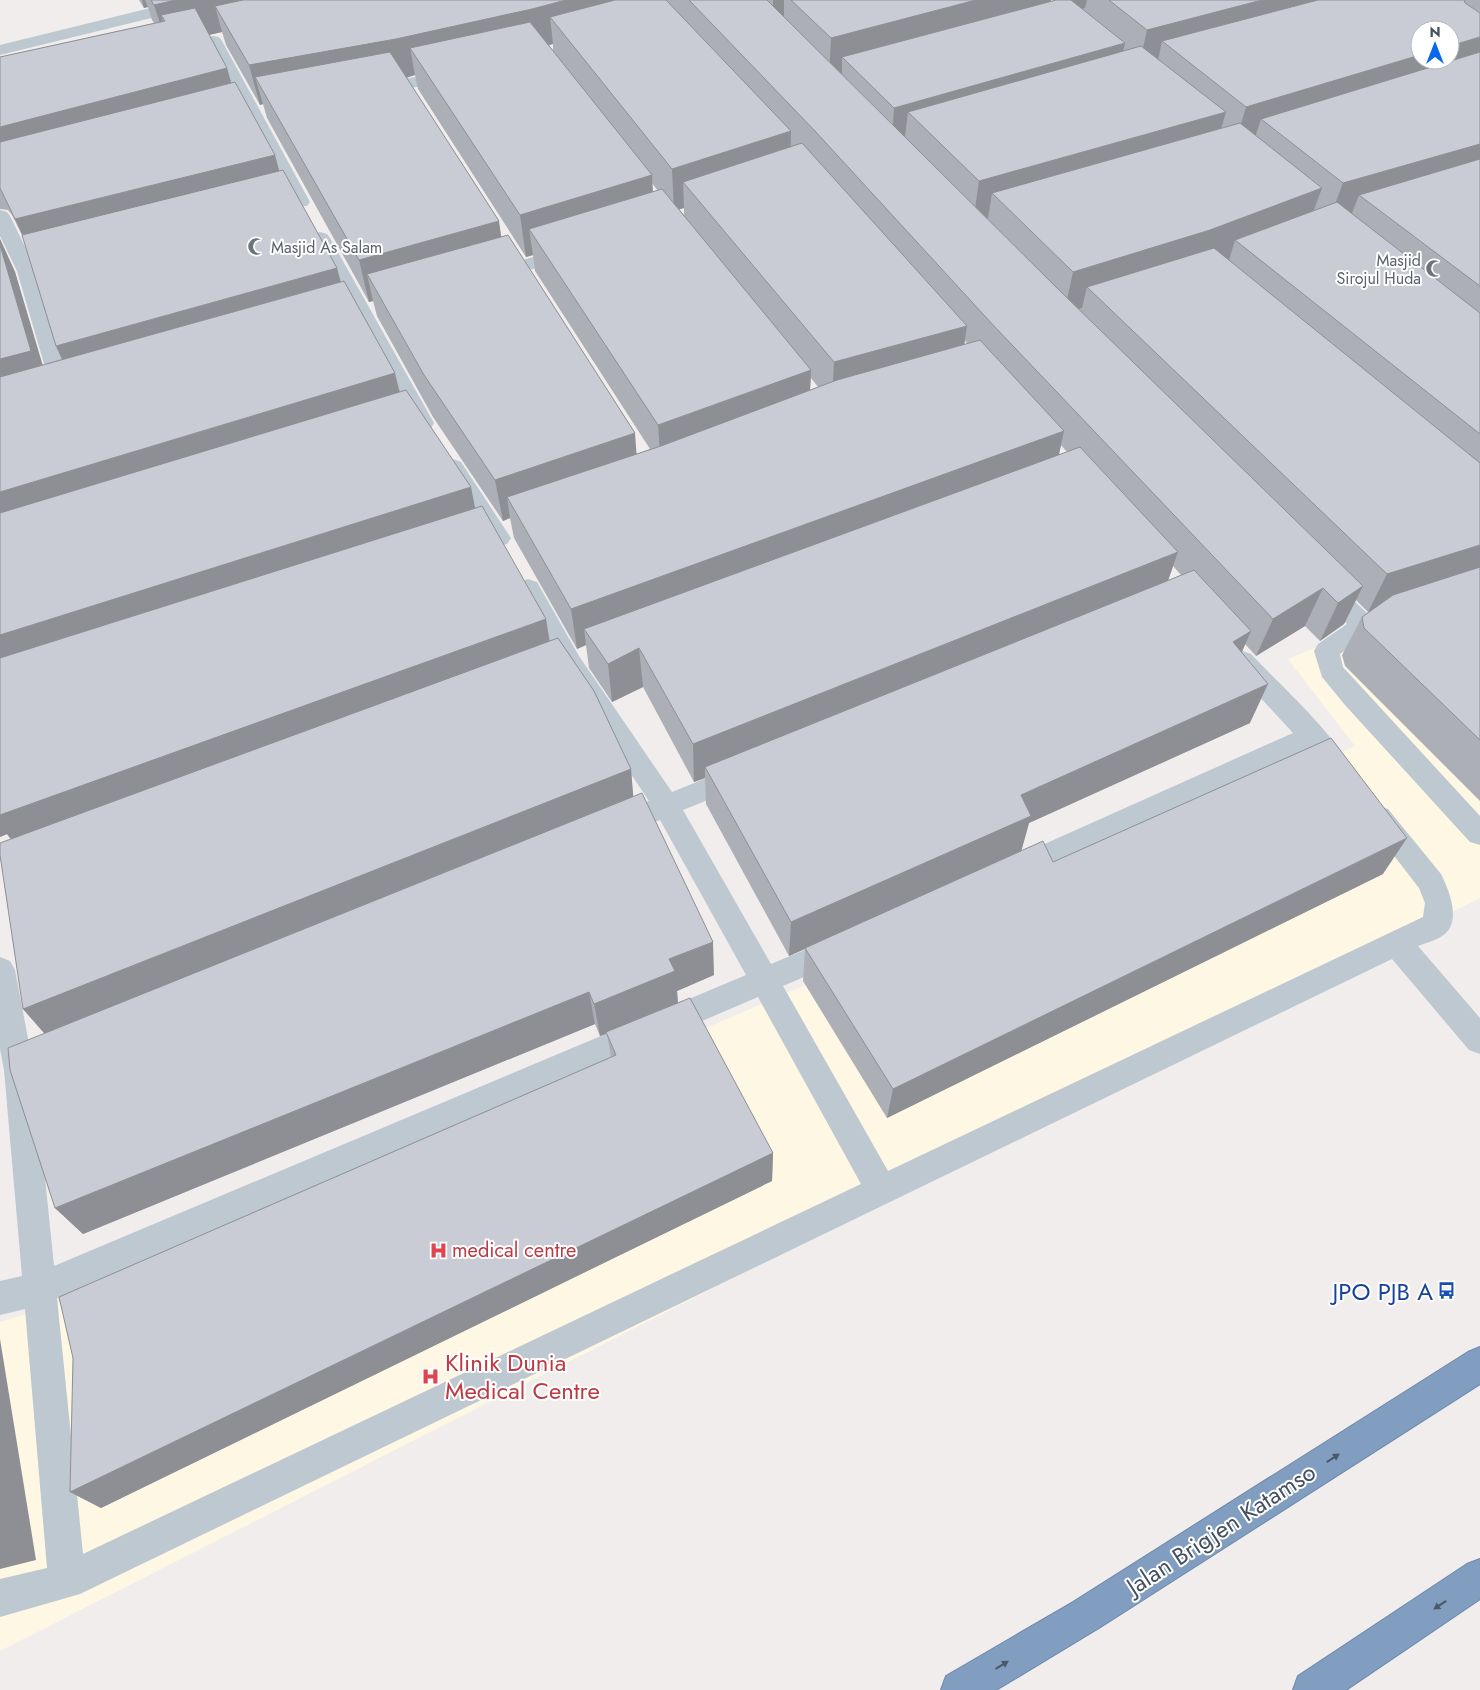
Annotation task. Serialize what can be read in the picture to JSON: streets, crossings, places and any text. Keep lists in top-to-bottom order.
{
  "streets": {
    "highway": ["Jalan Brigjen Katamso"]
  },
  "places": {
    "mosque": ["Masjid As Salam", "Masjid Sirojul Huda"],
    "hospital": ["medical centre", "Klinik Dunia Medical Centre"],
    "bus stop": ["JPO PJB A"]
  },
  "north": "top"
}
